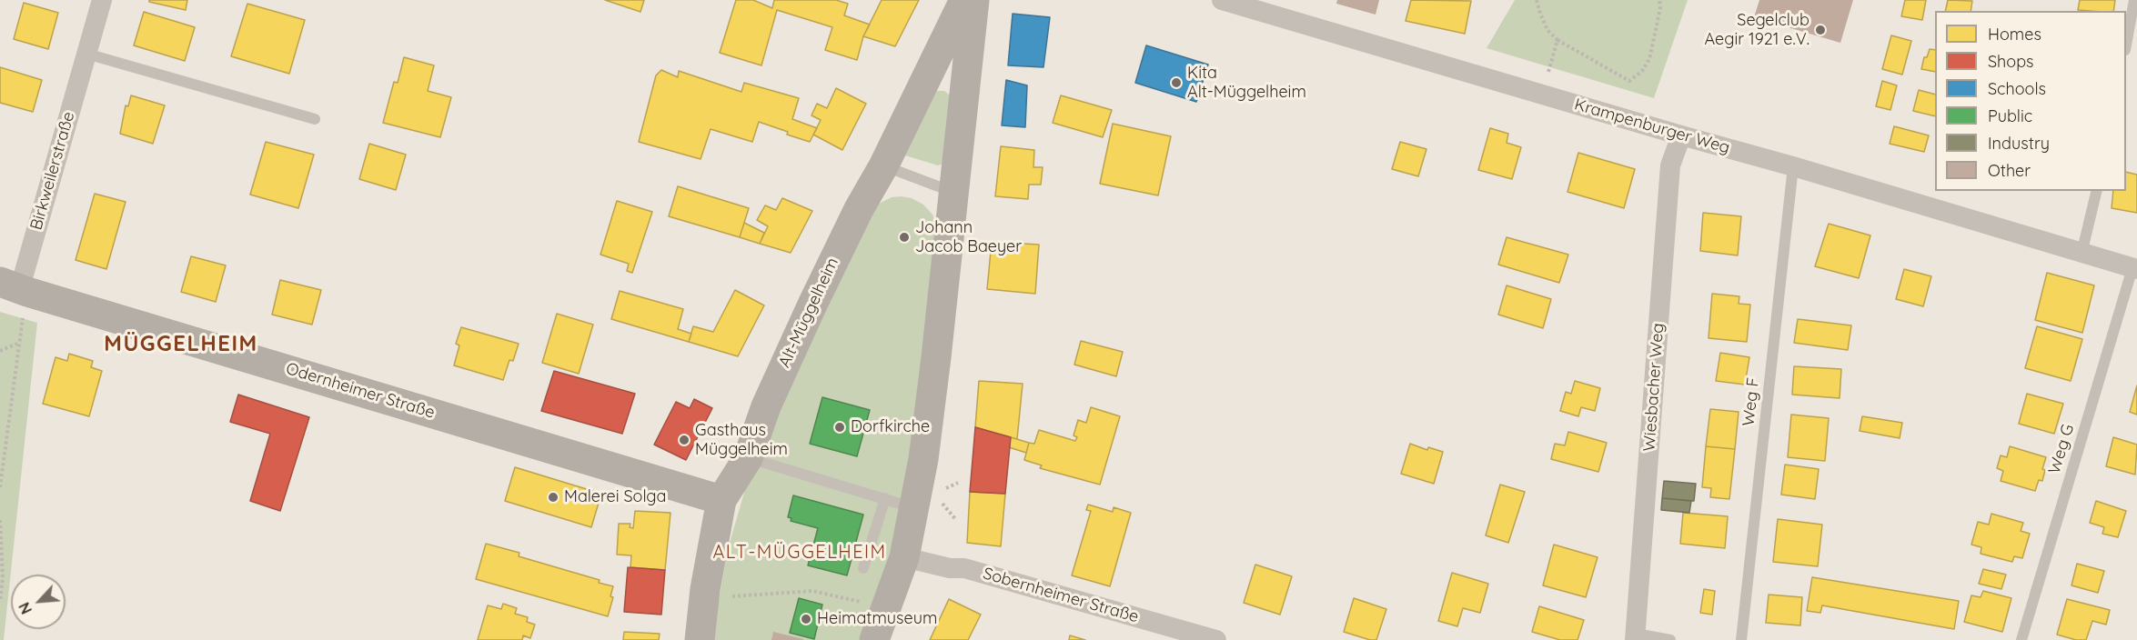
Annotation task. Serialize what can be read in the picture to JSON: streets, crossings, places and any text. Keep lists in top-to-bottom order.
{
  "streets": {
    "main road": ["Alt-Müggelheim", "Odernheimer Straße"],
    "street": [
      "Krampenburger Weg",
      "Birkweilerstraße",
      "Wiesbacher Weg",
      "Sobernheimer Straße"
    ],
    "lane": ["Weg F", "Weg G"]
  },
  "crossings": [
    ["Krampenburger Weg", "Wiesbacher Weg"],
    ["Krampenburger Weg", "Weg F"],
    ["Krampenburger Weg", "Weg G"],
    ["Birkweilerstraße", "Odernheimer Straße"],
    ["Alt-Müggelheim", "Odernheimer Straße"]
  ],
  "districts": ["MÜGGELHEIM", "ALT-MÜGGELHEIM"],
  "places": [
    "Segelclub Aegir 1921 e.V.",
    "Kita Alt-Müggelheim",
    "Johann Jacob Baeyer",
    "Dorfkirche",
    "Gasthaus Müggelheim",
    "Malerei Solga",
    "Heimatmuseum"
  ],
  "legend": [
    "Homes",
    "Shops",
    "Schools",
    "Public",
    "Industry",
    "Other"
  ],
  "north": "bottom left"
}
